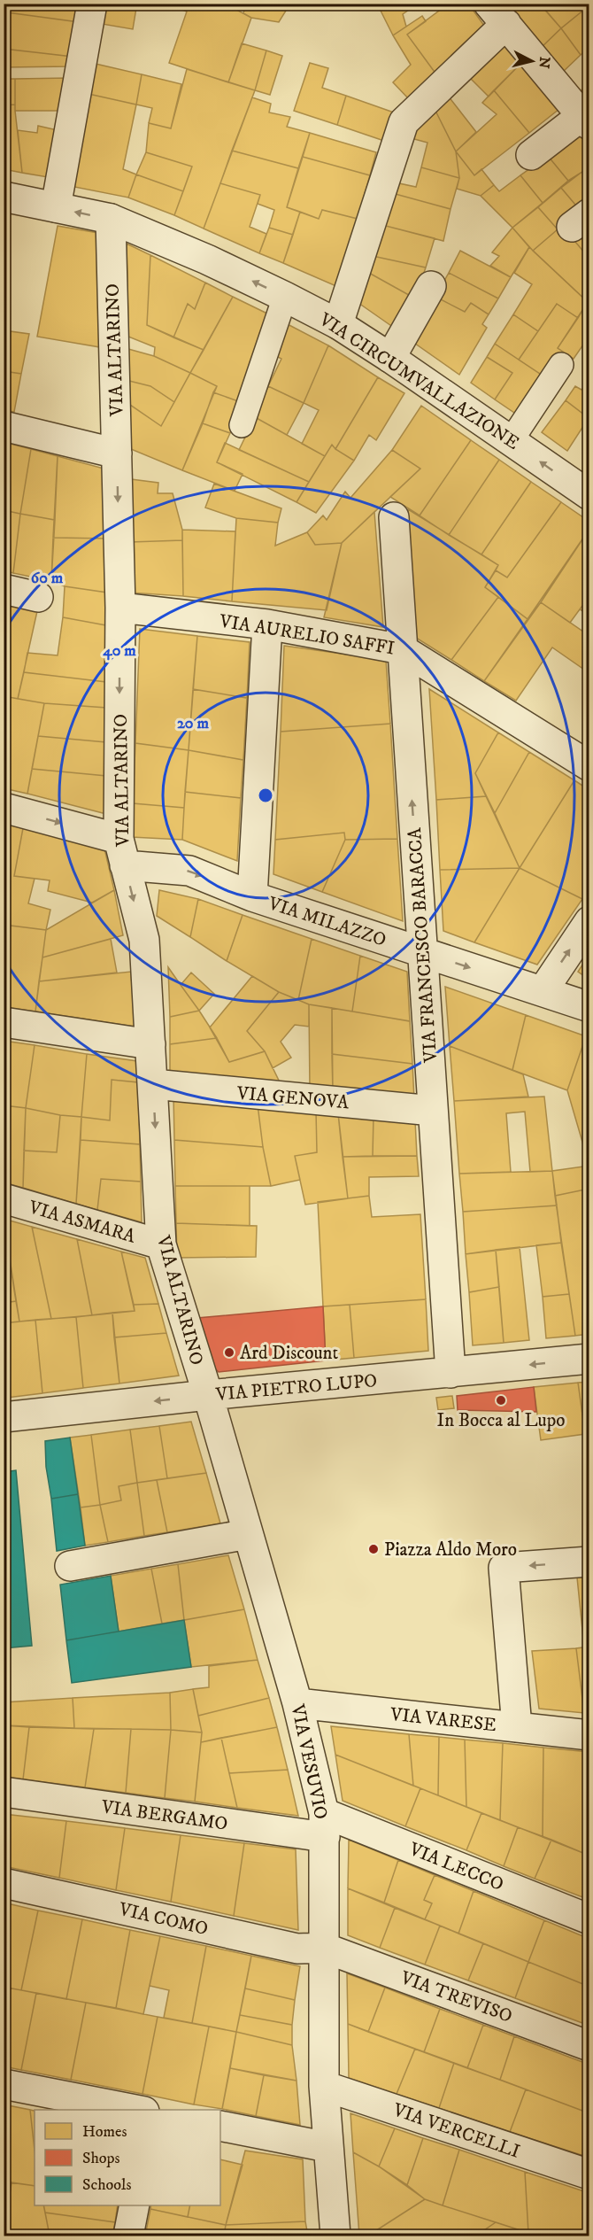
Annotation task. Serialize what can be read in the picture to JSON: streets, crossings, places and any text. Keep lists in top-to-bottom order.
{
  "streets": {
    "street": [
      "VIA ALTARINO",
      "VIA CIRCUMVALLAZIONE",
      "VIA AURELIO SAFFI",
      "VIA MILAZZO",
      "VIA FRANCESCO BARACCA",
      "VIA GENOVA",
      "VIA ASMARA",
      "VIA PIETRO LUPO",
      "VIA VARESE",
      "VIA VESUVIO",
      "VIA BERGAMO",
      "VIA LECCO",
      "VIA COMO",
      "VIA TREVISO",
      "VIA VERCELLI"
    ]
  },
  "crossings": [
    ["VIA ALTARINO", "VIA CIRCUMVALLAZIONE"],
    ["VIA ALTARINO", "VIA AURELIO SAFFI"],
    ["VIA ALTARINO", "VIA MILAZZO"],
    ["VIA ALTARINO", "VIA GENOVA"],
    ["VIA ALTARINO", "VIA ASMARA"],
    ["VIA ALTARINO", "VIA PIETRO LUPO"],
    ["VIA ALTARINO", "VIA VESUVIO"],
    ["VIA AURELIO SAFFI", "VIA FRANCESCO BARACCA"],
    ["VIA MILAZZO", "VIA FRANCESCO BARACCA"],
    ["VIA FRANCESCO BARACCA", "VIA GENOVA"],
    ["VIA FRANCESCO BARACCA", "VIA PIETRO LUPO"],
    ["VIA PIETRO LUPO", "VIA VESUVIO"],
    ["VIA VARESE", "VIA VESUVIO"],
    ["VIA VESUVIO", "VIA BERGAMO"],
    ["VIA VESUVIO", "VIA LECCO"],
    ["VIA VESUVIO", "VIA COMO"],
    ["VIA VESUVIO", "VIA TREVISO"],
    ["VIA VESUVIO", "VIA VERCELLI"],
    ["VIA BERGAMO", "VIA LECCO"],
    ["VIA COMO", "VIA TREVISO"]
  ],
  "places": ["Ard Discount", "In Bocca al Lupo", "Piazza Aldo Moro"],
  "legend": ["Homes", "Shops", "Schools"],
  "north": "right",
  "rings": ["60 m", "40 m", "20 m"]
}
